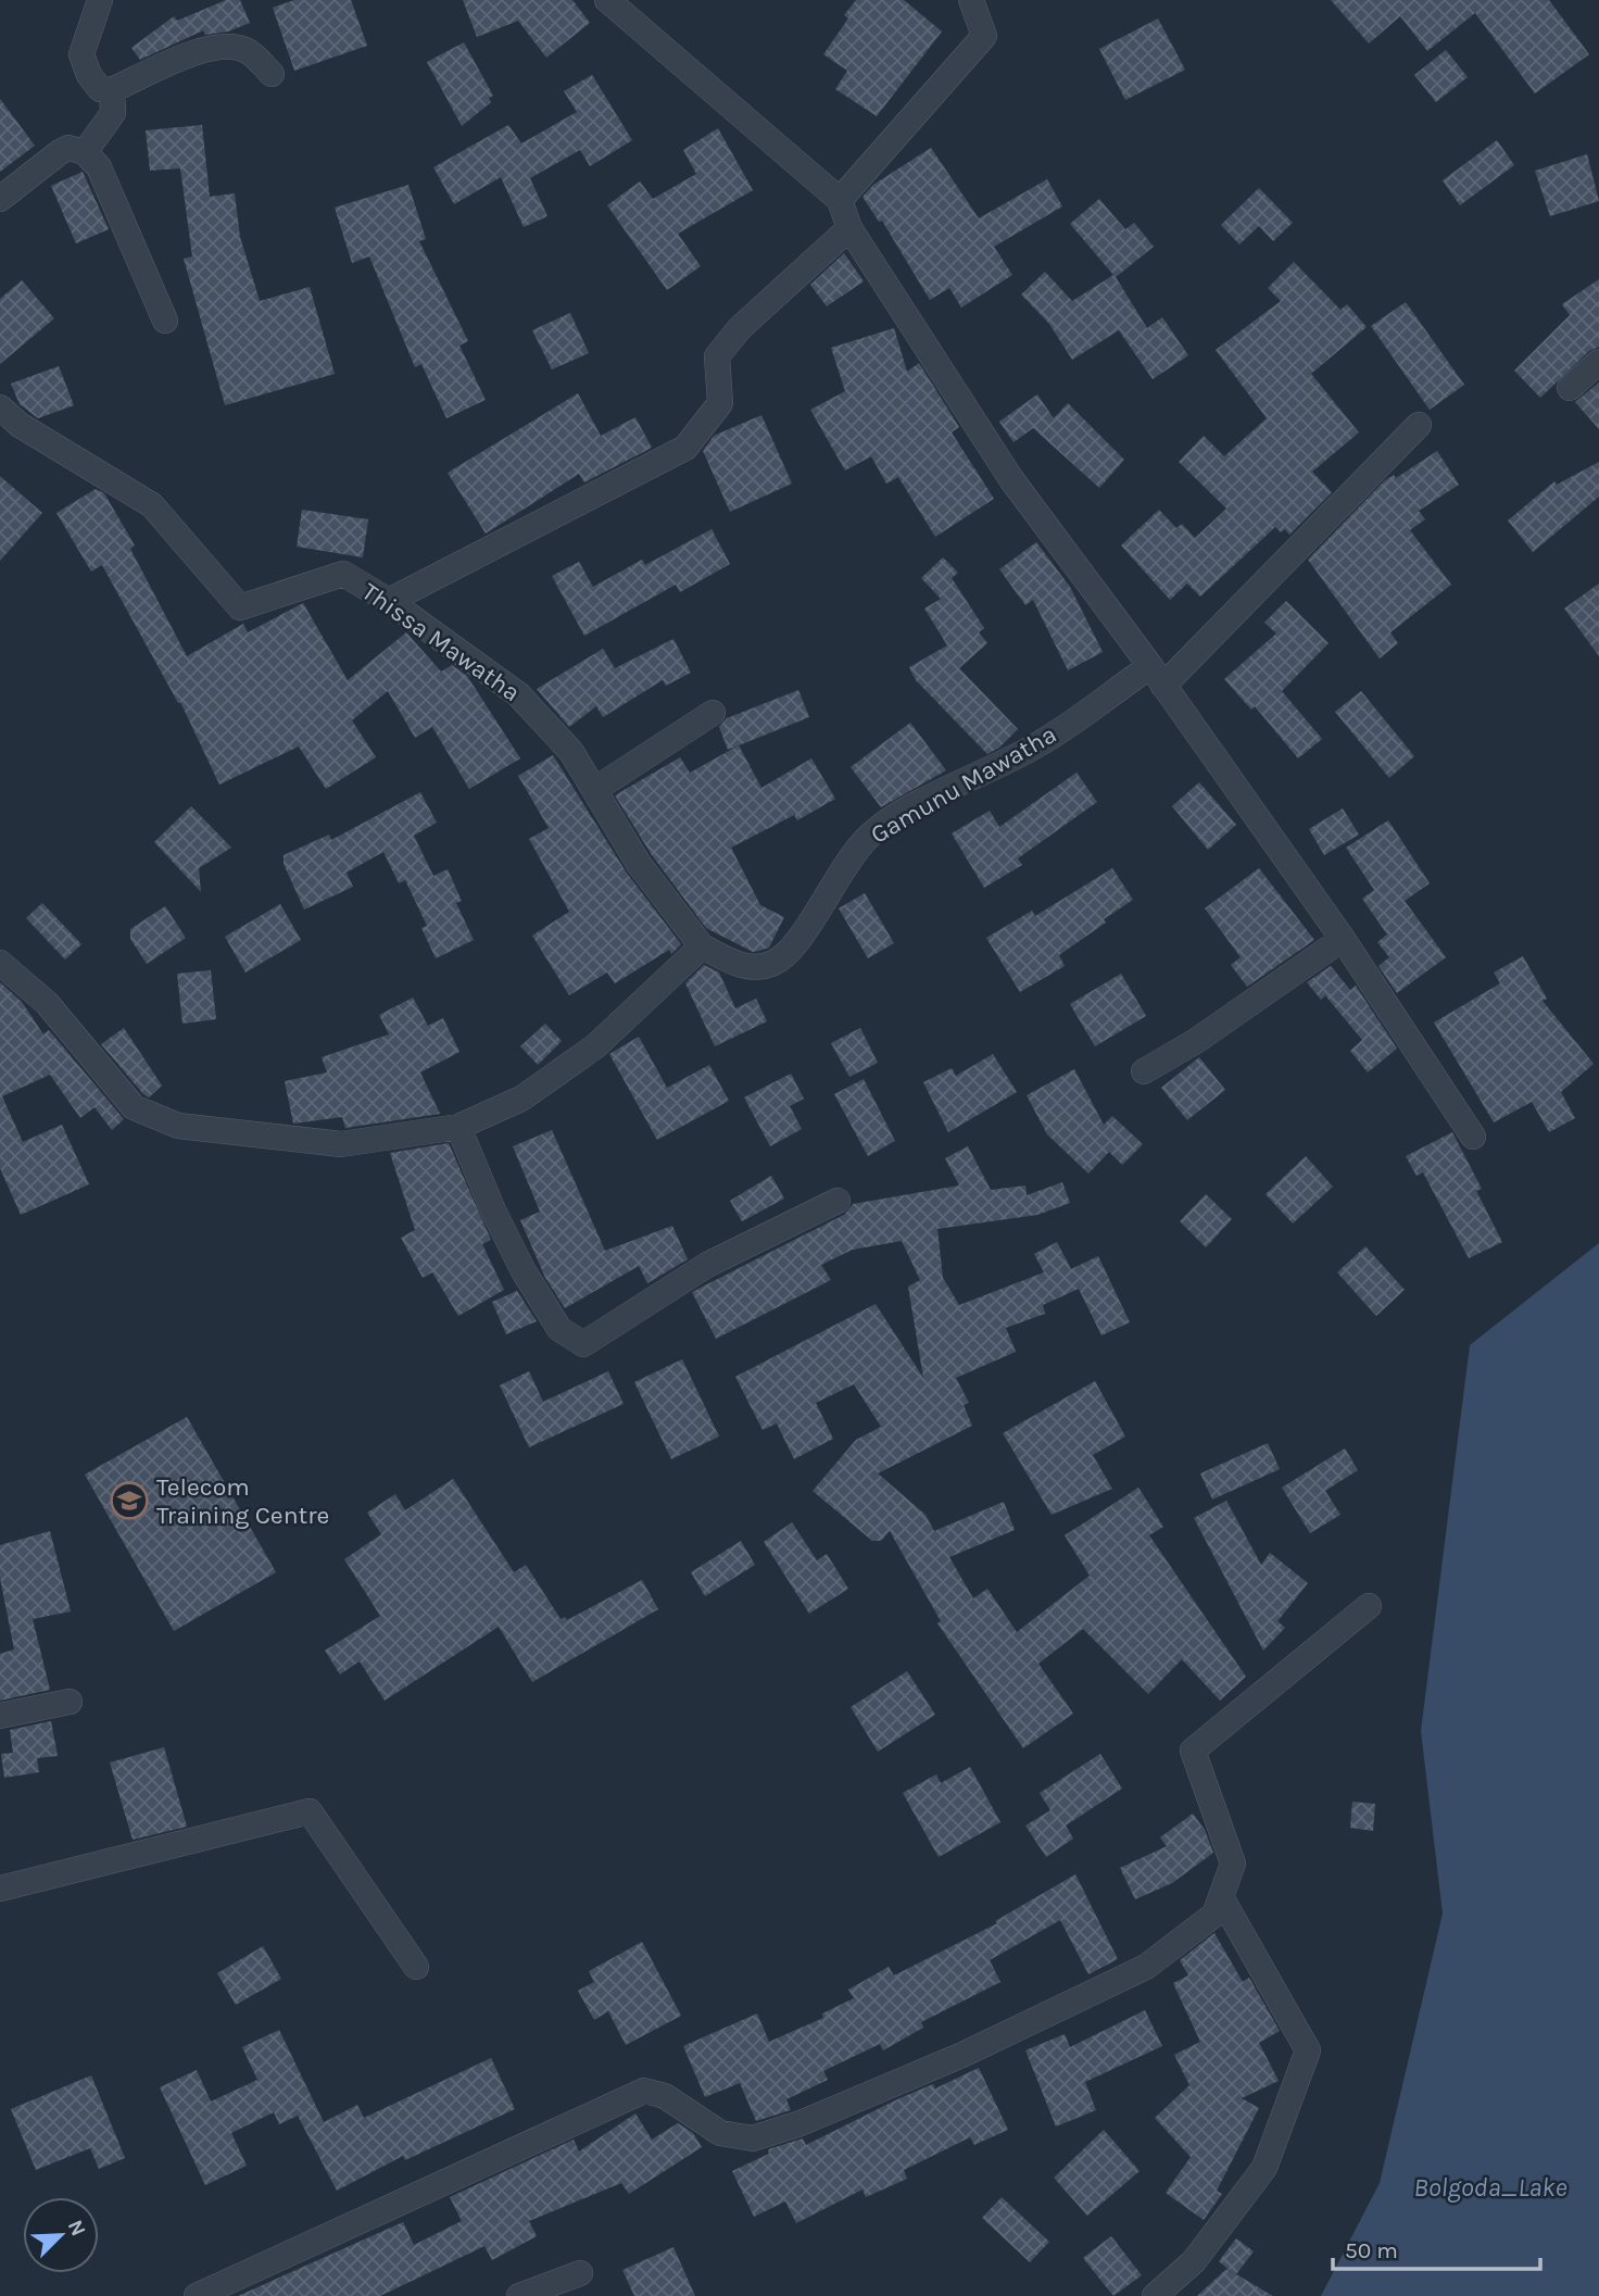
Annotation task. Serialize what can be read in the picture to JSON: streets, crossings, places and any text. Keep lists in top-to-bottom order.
{
  "streets": {
    "street": ["Thissa Mawatha", "Gamunu Mawatha"]
  },
  "crossings": [
    ["Thissa Mawatha", "Gamunu Mawatha"]
  ],
  "water": ["Bolgoda_Lake"],
  "places": {
    "school or university": ["Telecom Training Centre"]
  },
  "scale_bar": "50 m",
  "north": "top right"
}
